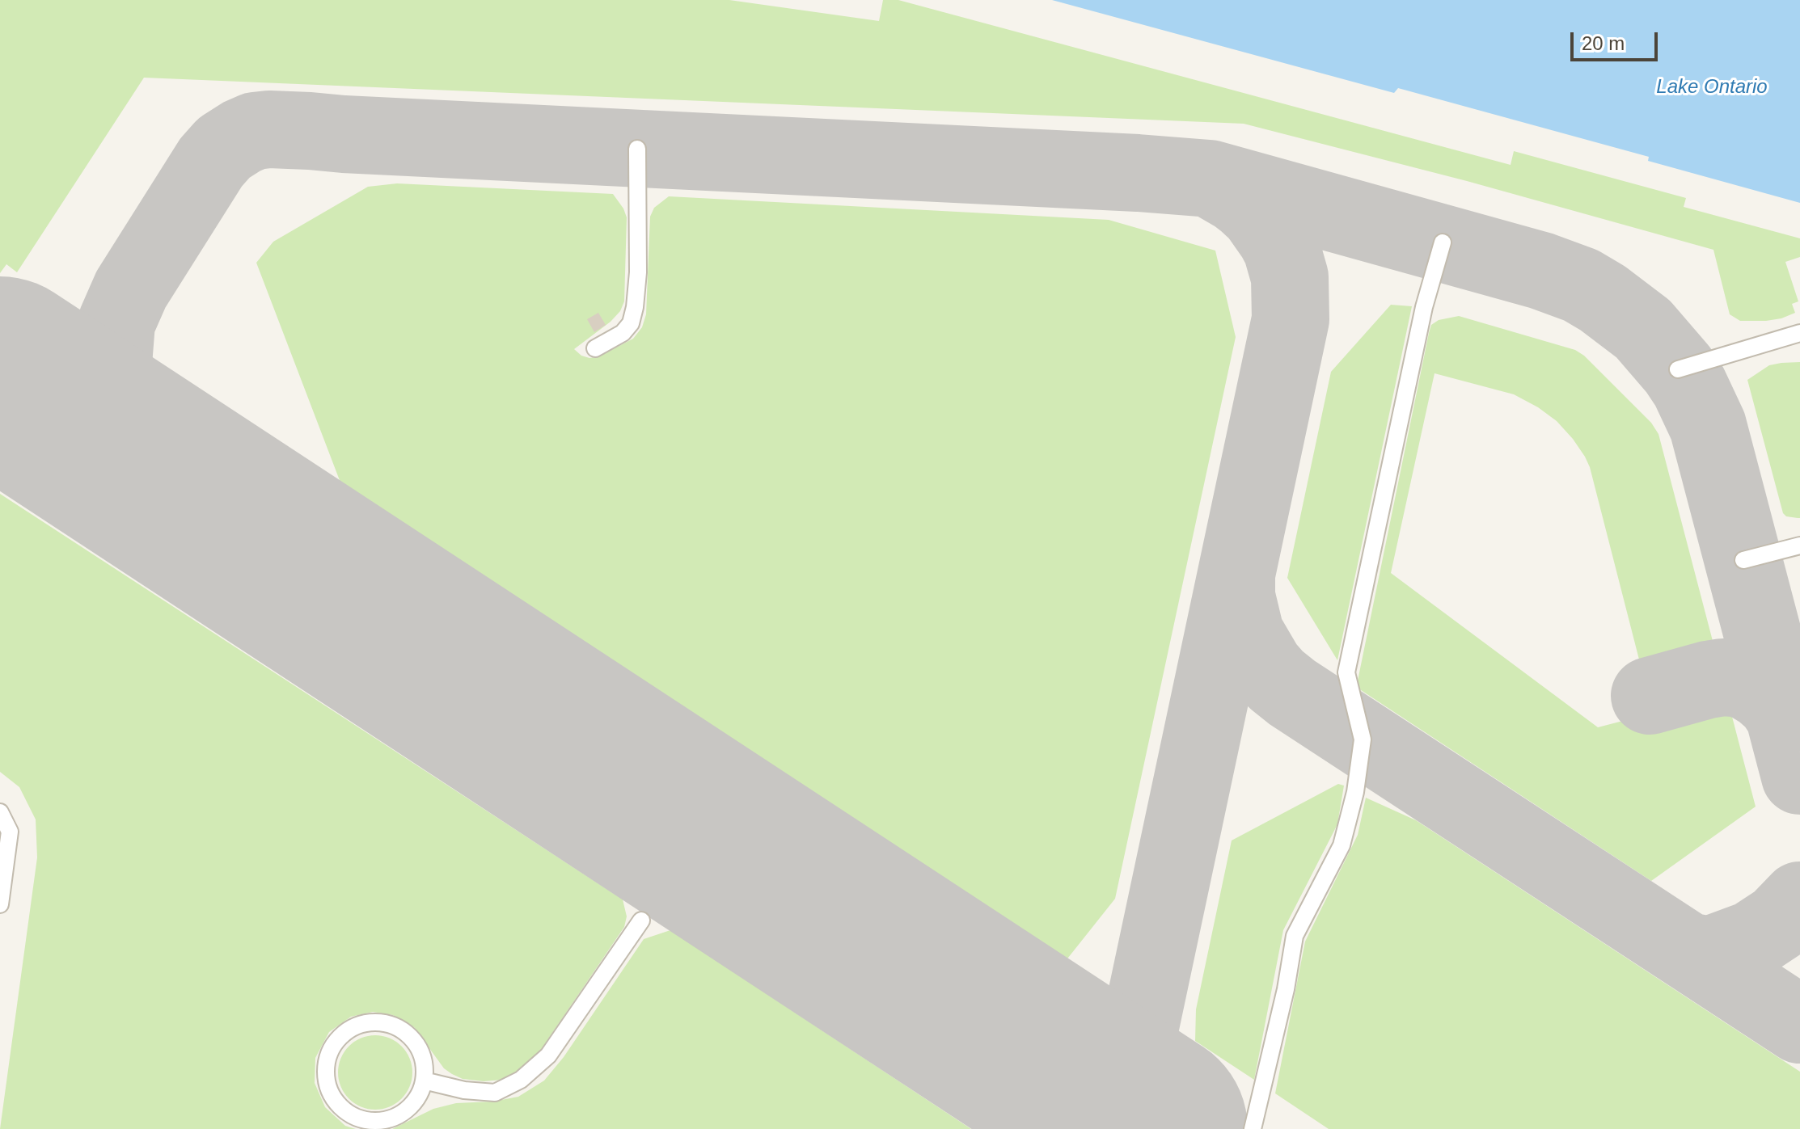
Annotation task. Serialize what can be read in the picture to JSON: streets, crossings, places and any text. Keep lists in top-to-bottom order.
{
  "water": ["Lake Ontario"],
  "scale_bar": "20 m"
}
